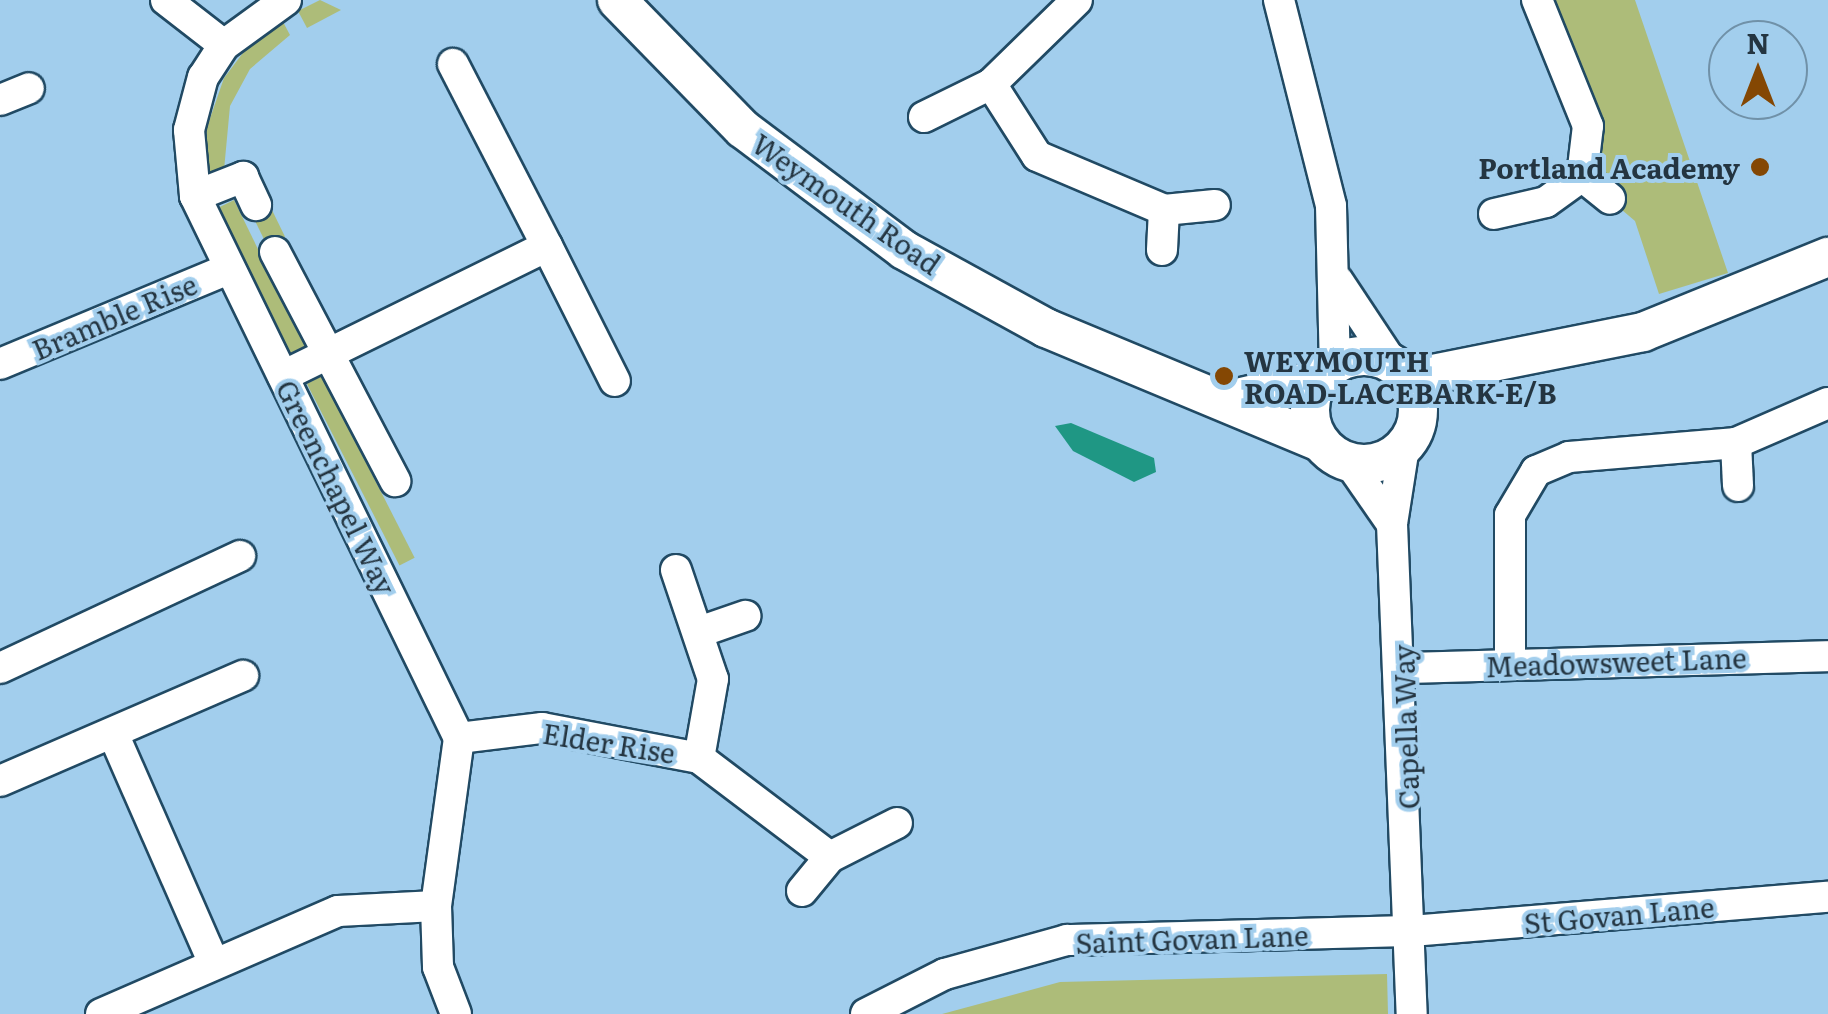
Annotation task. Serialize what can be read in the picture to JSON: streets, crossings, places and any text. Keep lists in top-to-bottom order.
{
  "streets": {
    "street": [
      "Weymouth Road",
      "Bramble Rise",
      "Greenchapel Way",
      "Meadowsweet Lane",
      "Capella Way",
      "Elder Rise",
      "St Govan Lane",
      "Saint Govan Lane"
    ]
  },
  "crossings": [
    ["Weymouth Road", "Capella Way"],
    ["Bramble Rise", "Greenchapel Way"],
    ["Greenchapel Way", "Elder Rise"],
    ["Meadowsweet Lane", "Capella Way"],
    ["Capella Way", "St Govan Lane"],
    ["Capella Way", "Saint Govan Lane"],
    ["St Govan Lane", "Saint Govan Lane"]
  ],
  "places": ["Portland Academy", "WEYMOUTH ROAD-LACEBARK-E/B"],
  "north": "top"
}
